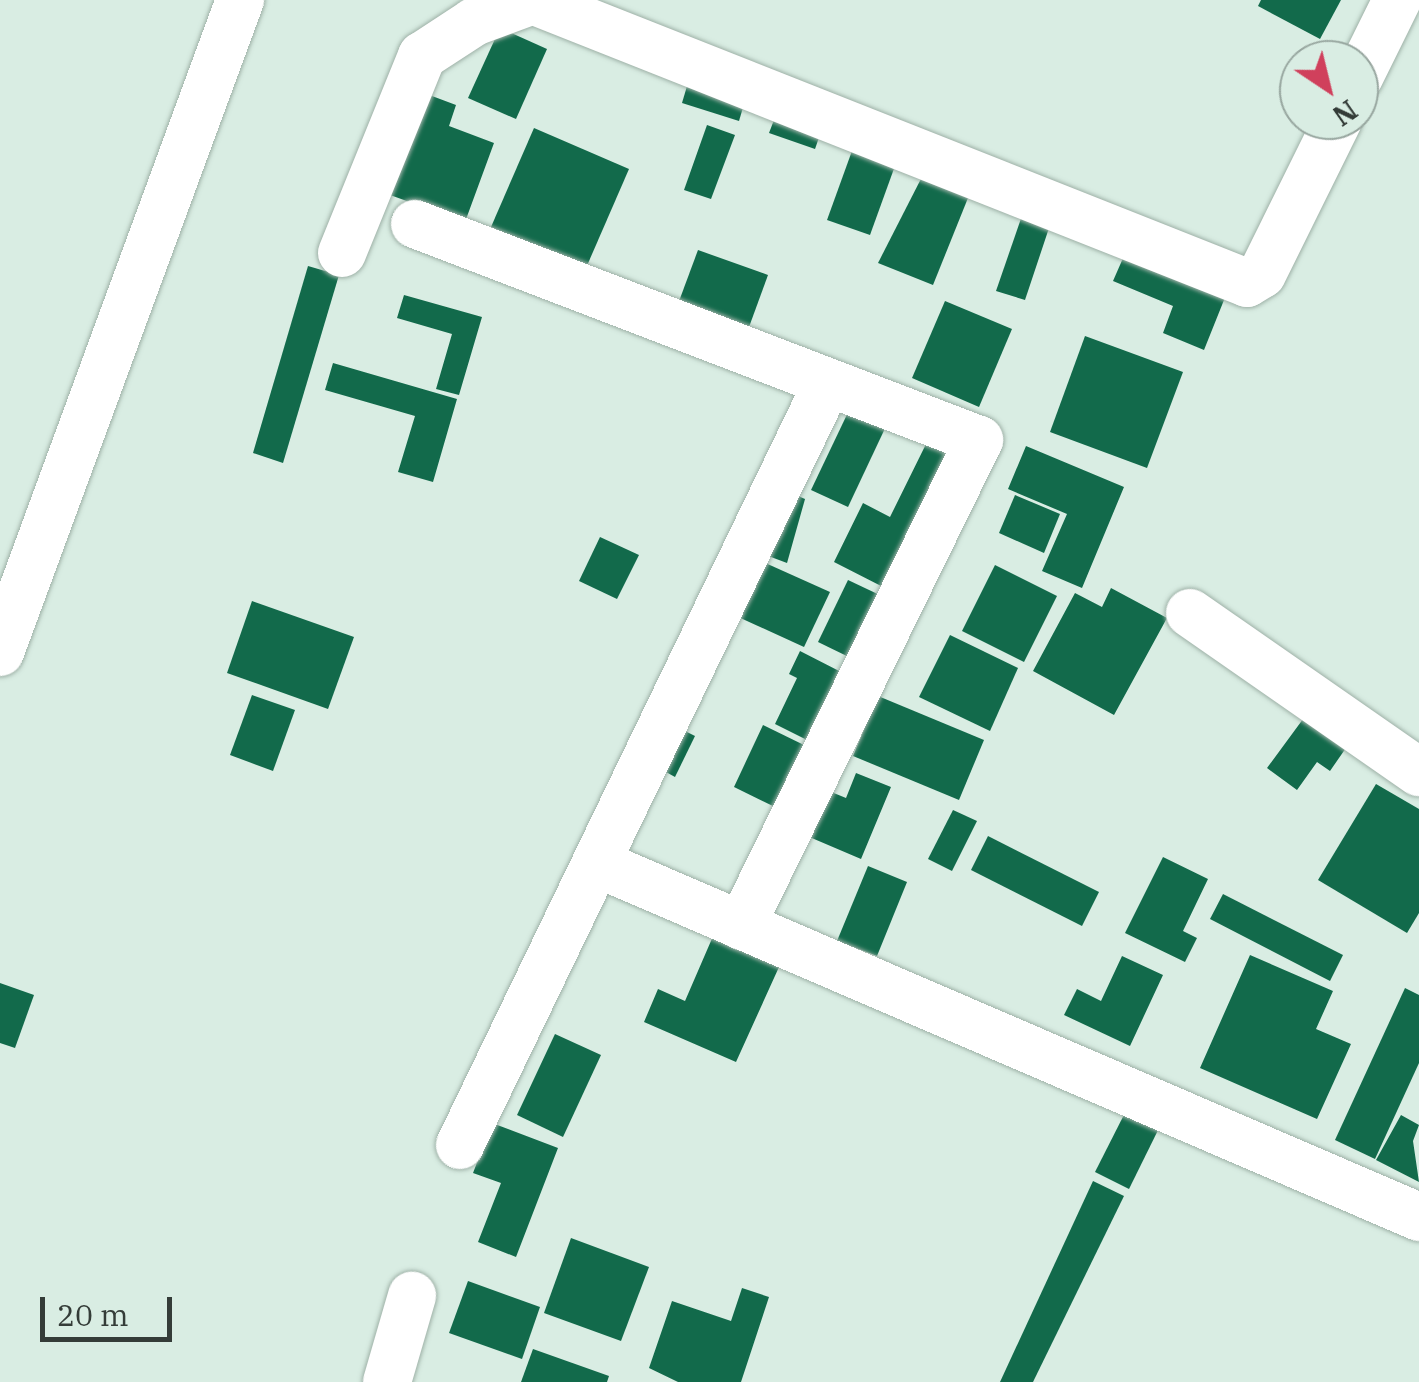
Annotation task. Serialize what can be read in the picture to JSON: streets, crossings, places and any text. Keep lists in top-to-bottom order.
{
  "scale_bar": "20 m",
  "north": "bottom right"
}
